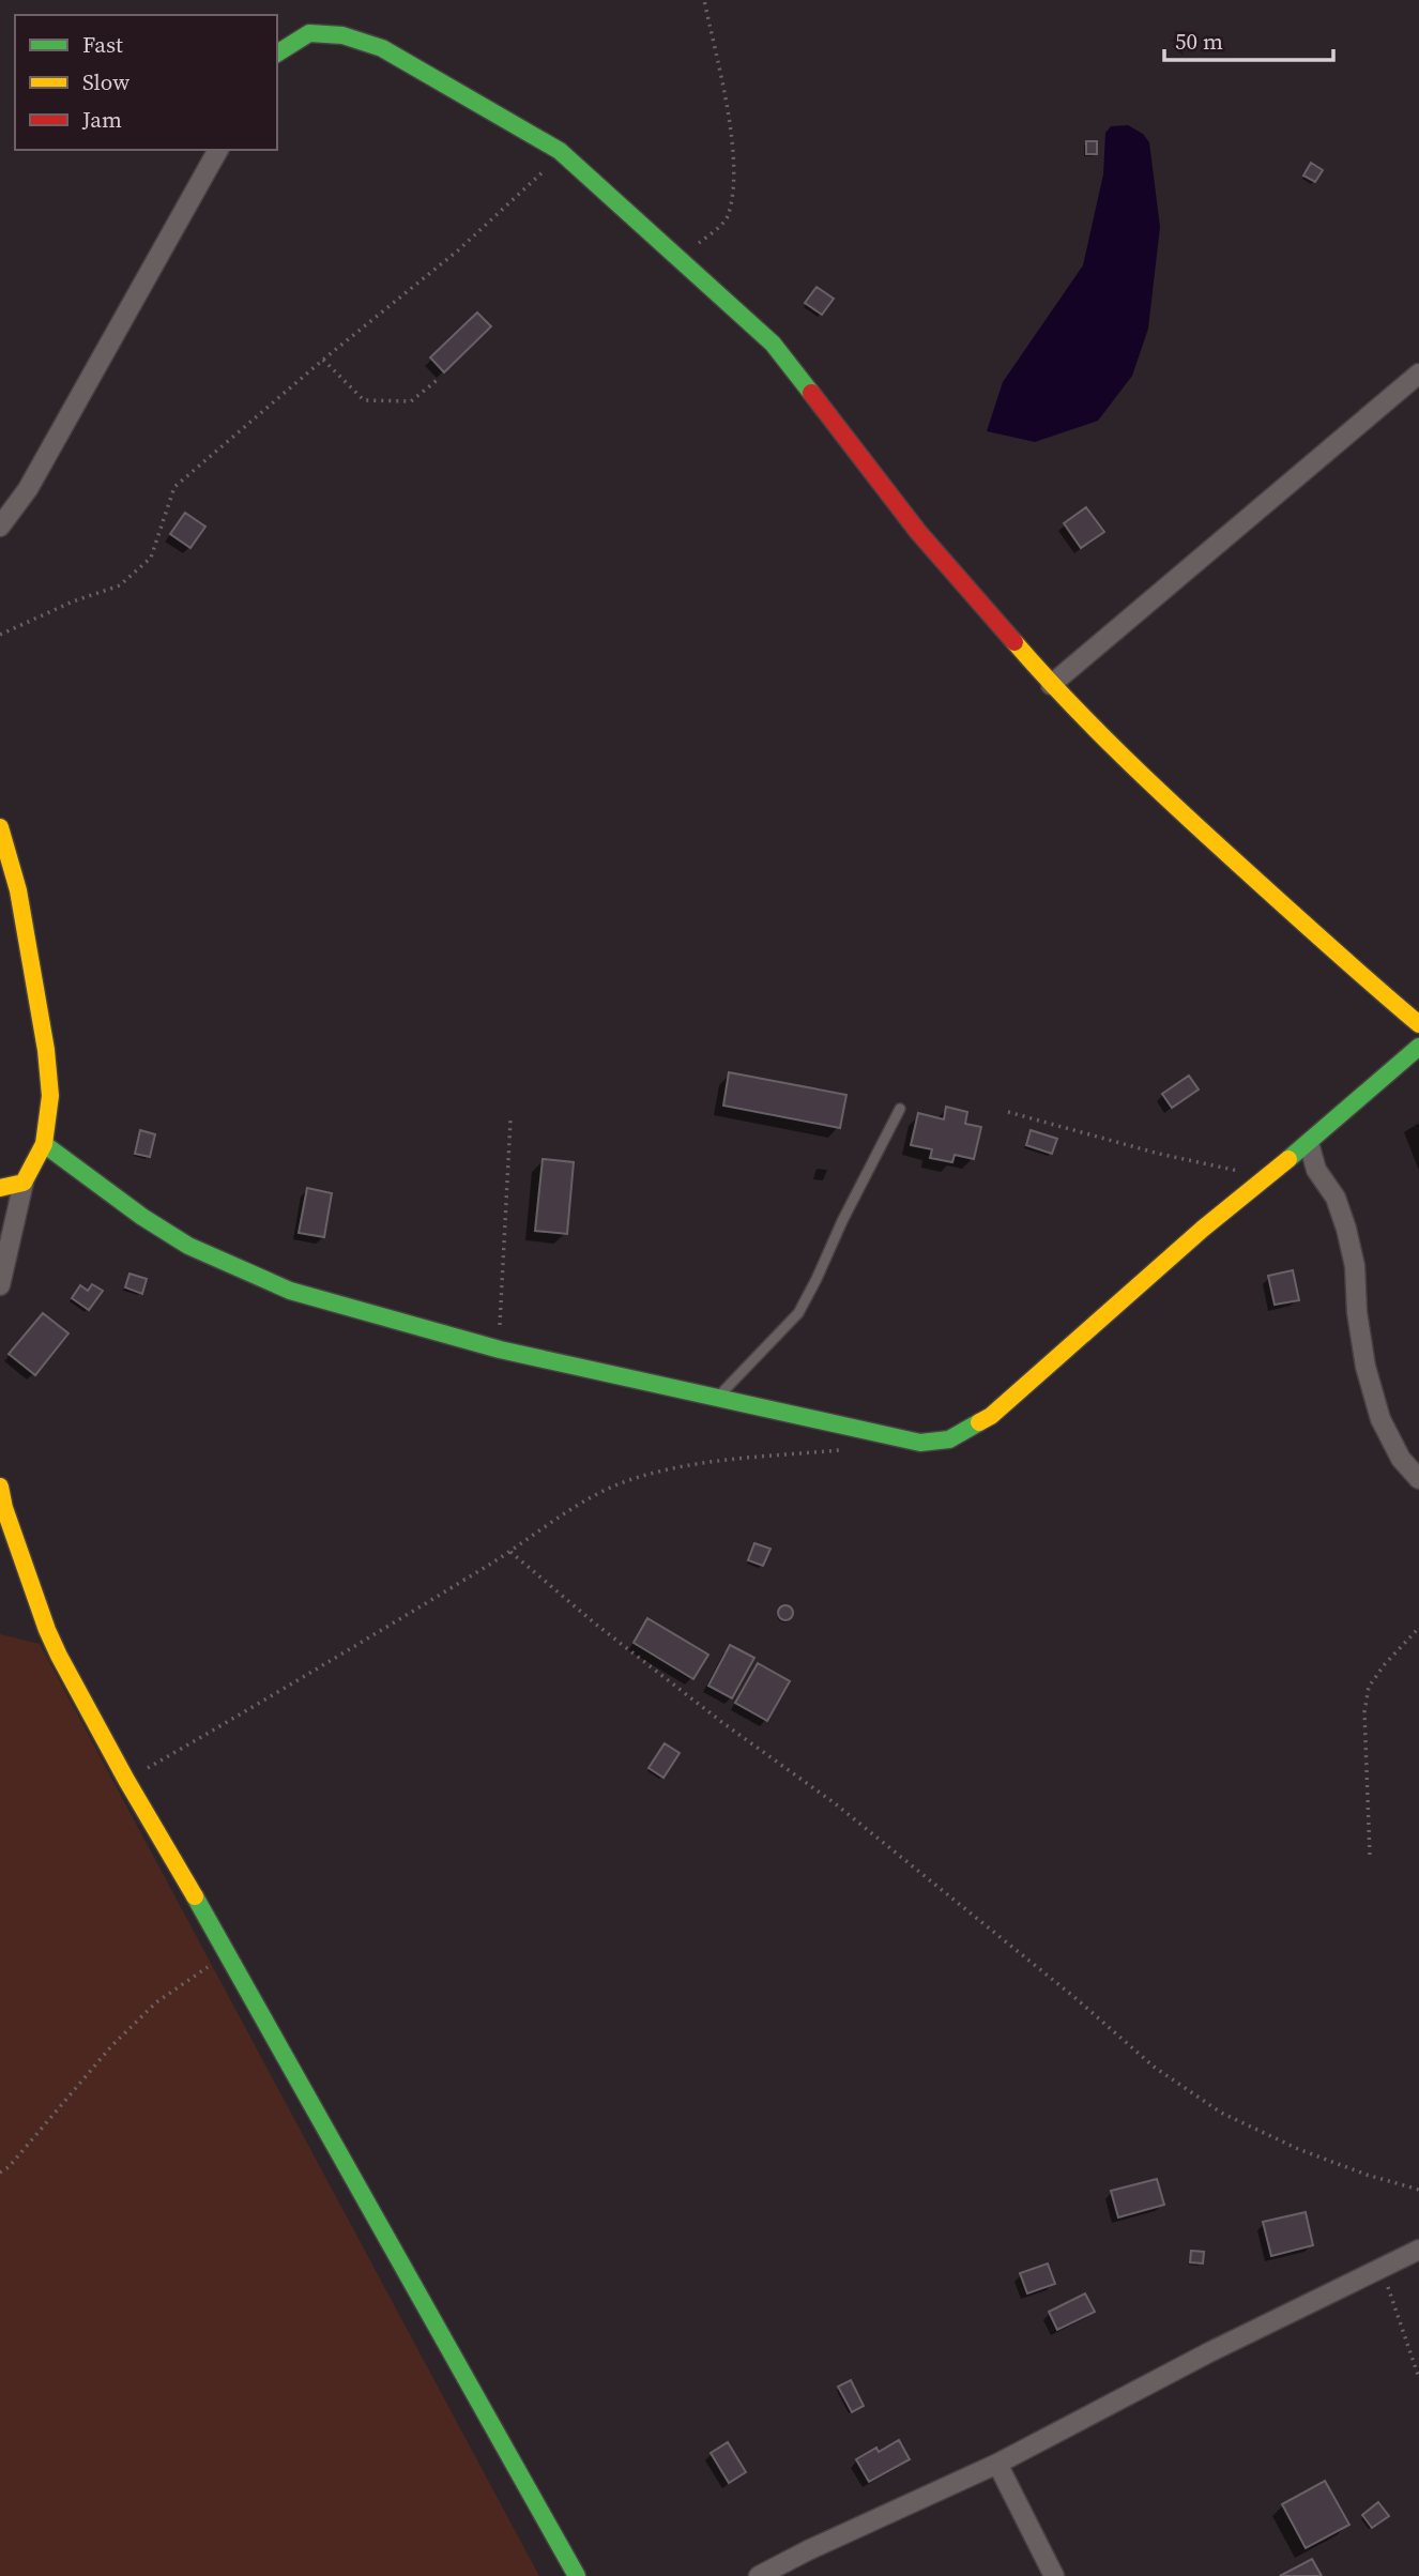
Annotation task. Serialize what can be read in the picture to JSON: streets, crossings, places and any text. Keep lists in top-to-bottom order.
{
  "legend": ["Fast", "Slow", "Jam"],
  "scale_bar": "50 m"
}
